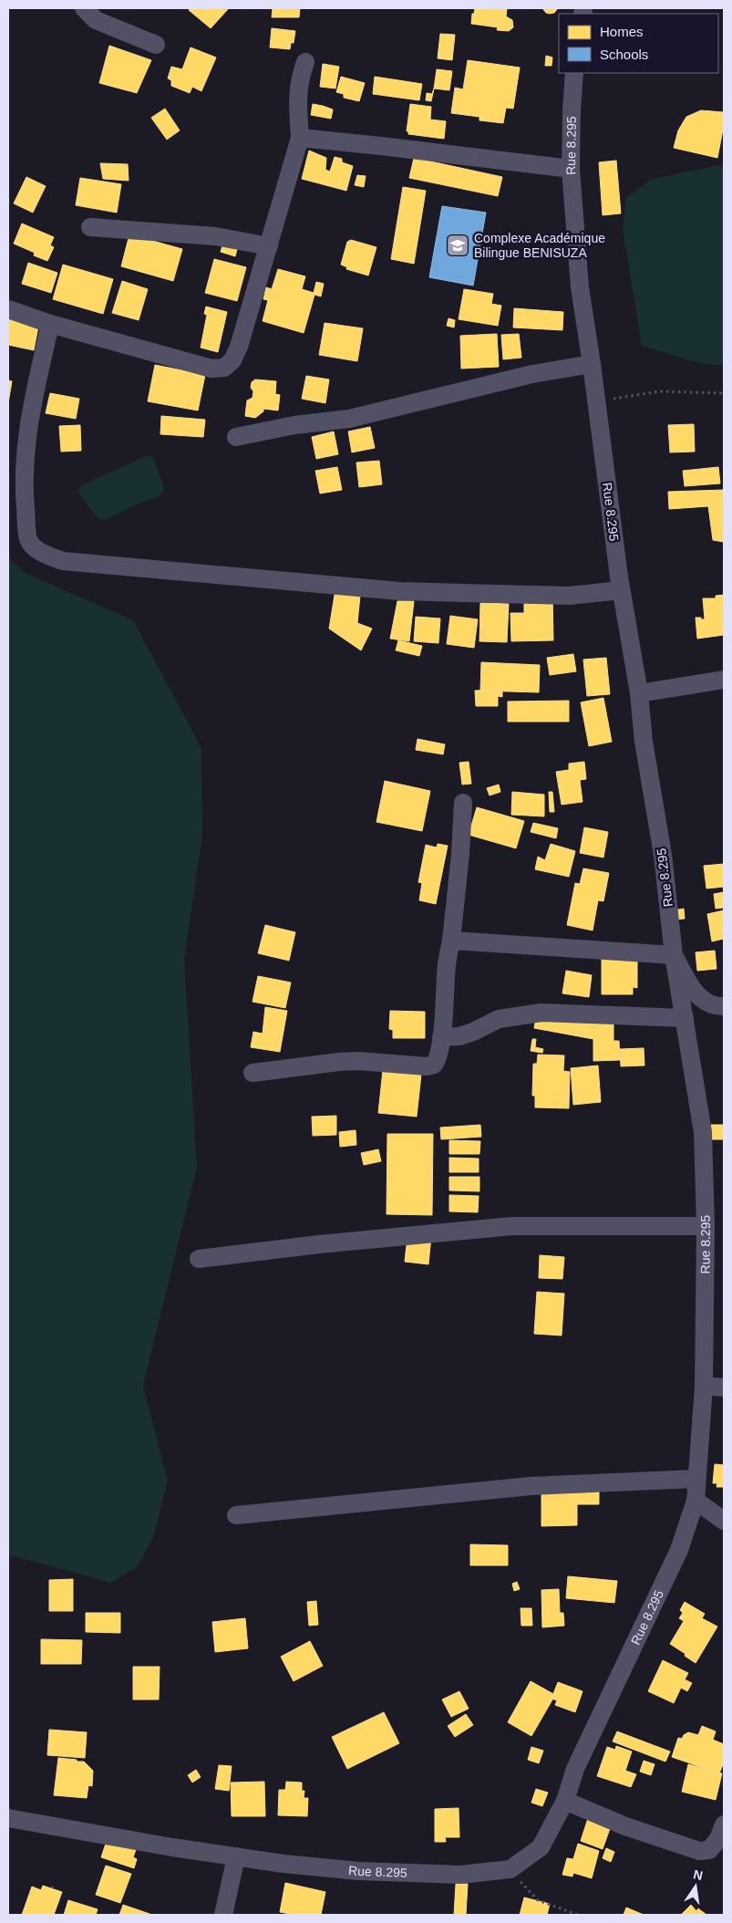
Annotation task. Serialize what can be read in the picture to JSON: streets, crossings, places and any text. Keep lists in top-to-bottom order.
{
  "streets": {
    "street": ["Rue 8.295"]
  },
  "places": {
    "school or university": ["Complexe Académique Bilingue BENISUZA"]
  },
  "legend": ["Homes", "Schools"],
  "north": "top"
}
